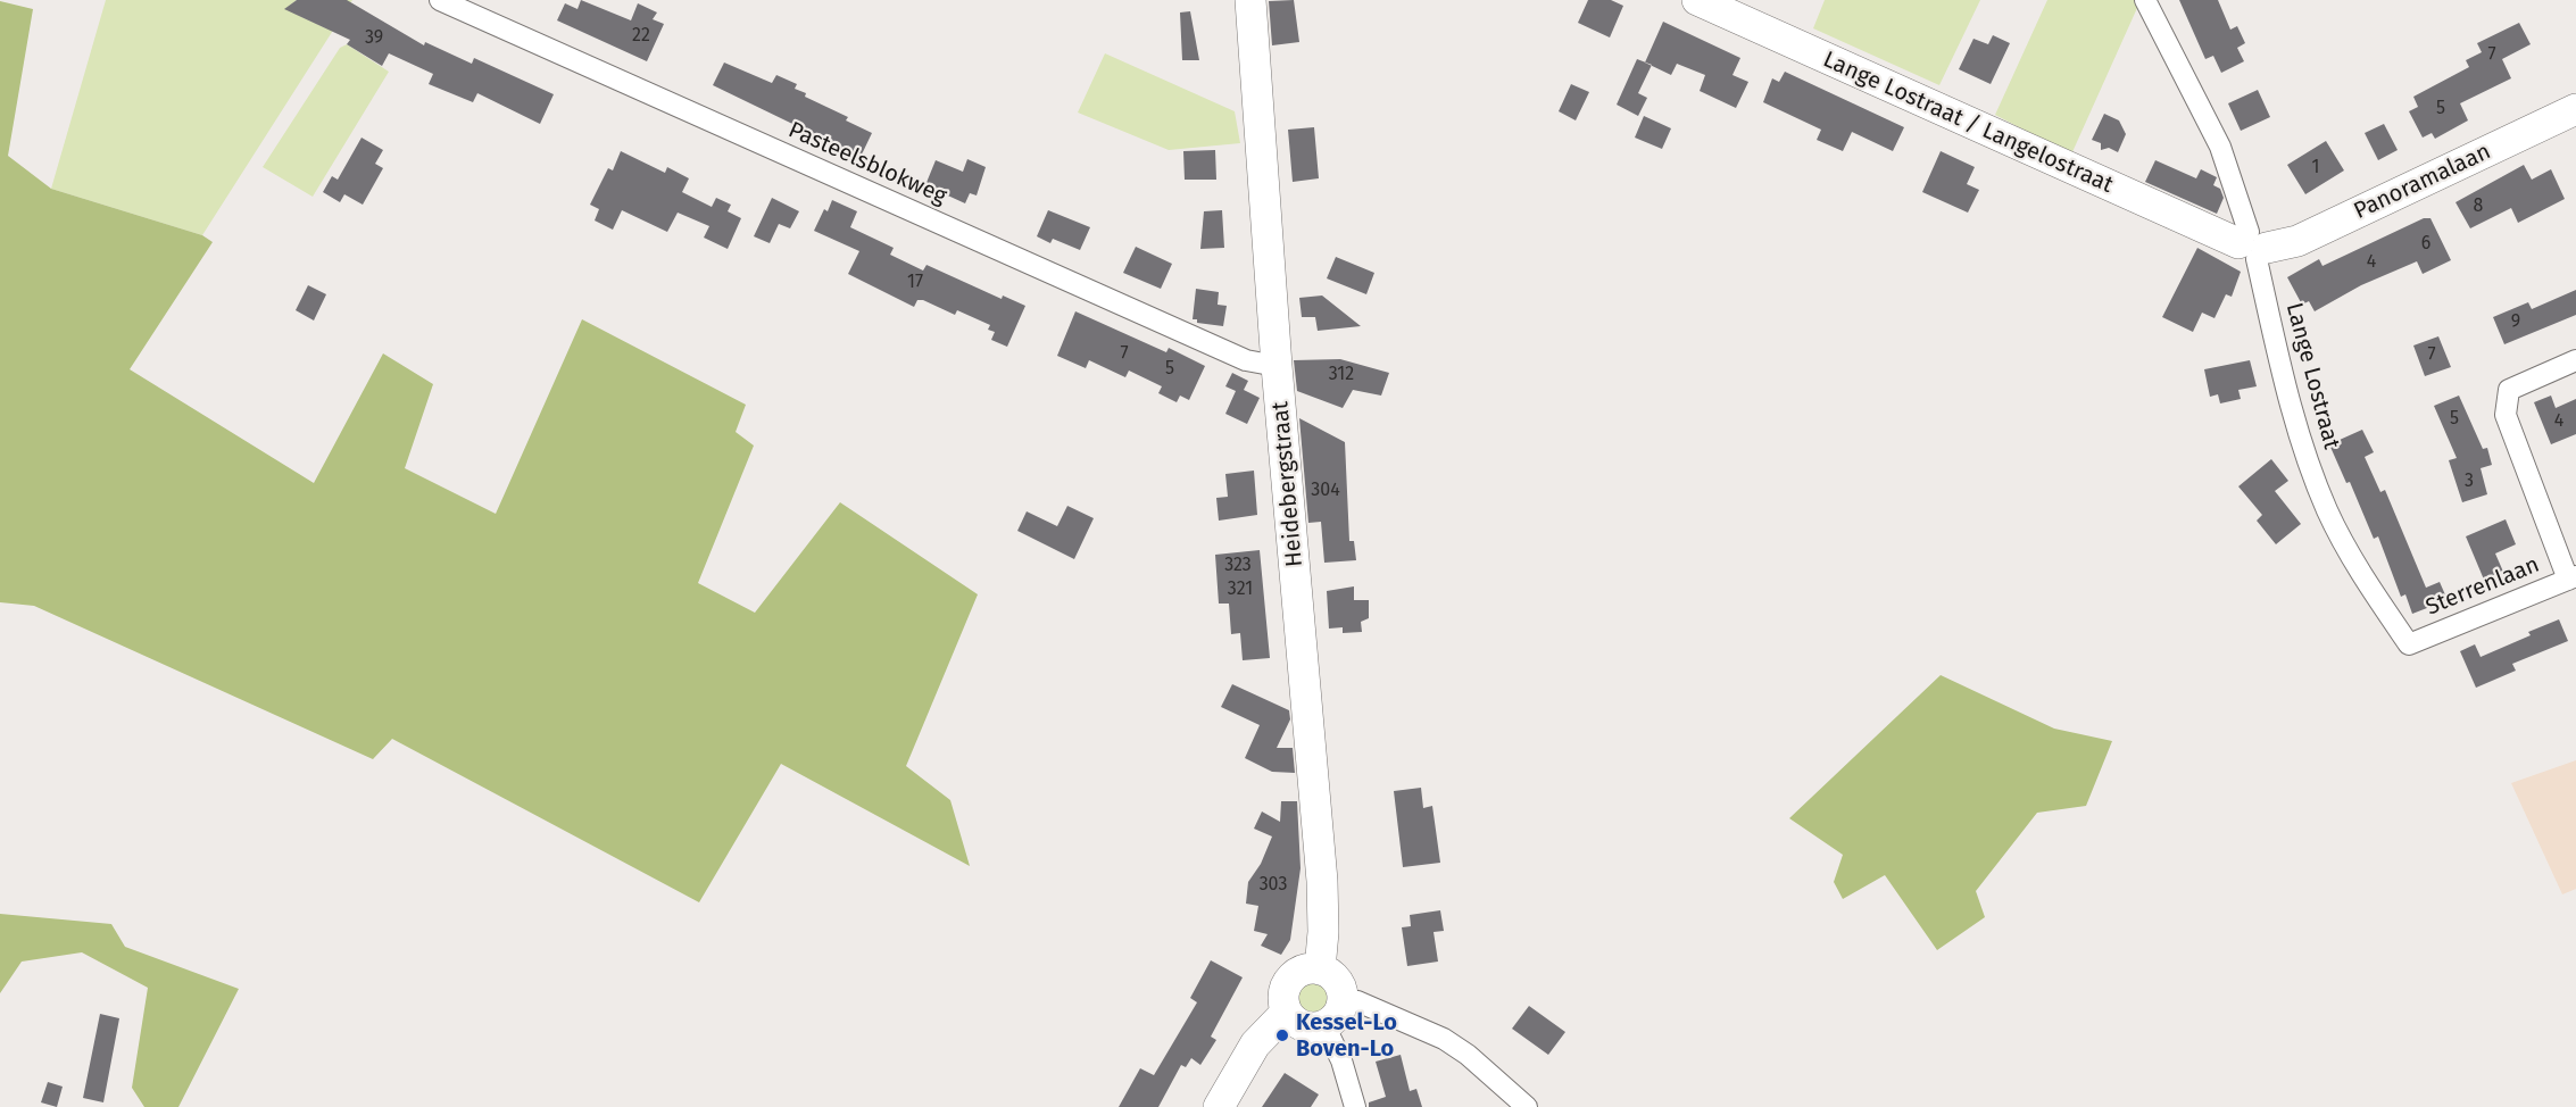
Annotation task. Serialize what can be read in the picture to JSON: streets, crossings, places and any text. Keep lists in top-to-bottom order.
{
  "streets": {
    "street": [
      "Lange Lostraat / Langelostraat",
      "Pasteelsblokweg",
      "Panoramalaan",
      "Lange Lostraat",
      "Heidebergstraat",
      "Sterrenlaan"
    ]
  },
  "crossings": [
    ["Lange Lostraat / Langelostraat", "Panoramalaan"],
    ["Lange Lostraat / Langelostraat", "Lange Lostraat"],
    ["Pasteelsblokweg", "Heidebergstraat"],
    ["Panoramalaan", "Lange Lostraat"],
    ["Lange Lostraat", "Sterrenlaan"]
  ],
  "places": ["Kessel-Lo Boven-Lo"],
  "house_numbers": [
    "22",
    "39",
    "7",
    "5",
    "1",
    "8",
    "6",
    "4",
    "17",
    "9",
    "7",
    "7",
    "5",
    "312",
    "5",
    "4",
    "3",
    "304",
    "323",
    "321",
    "303"
  ]
}
